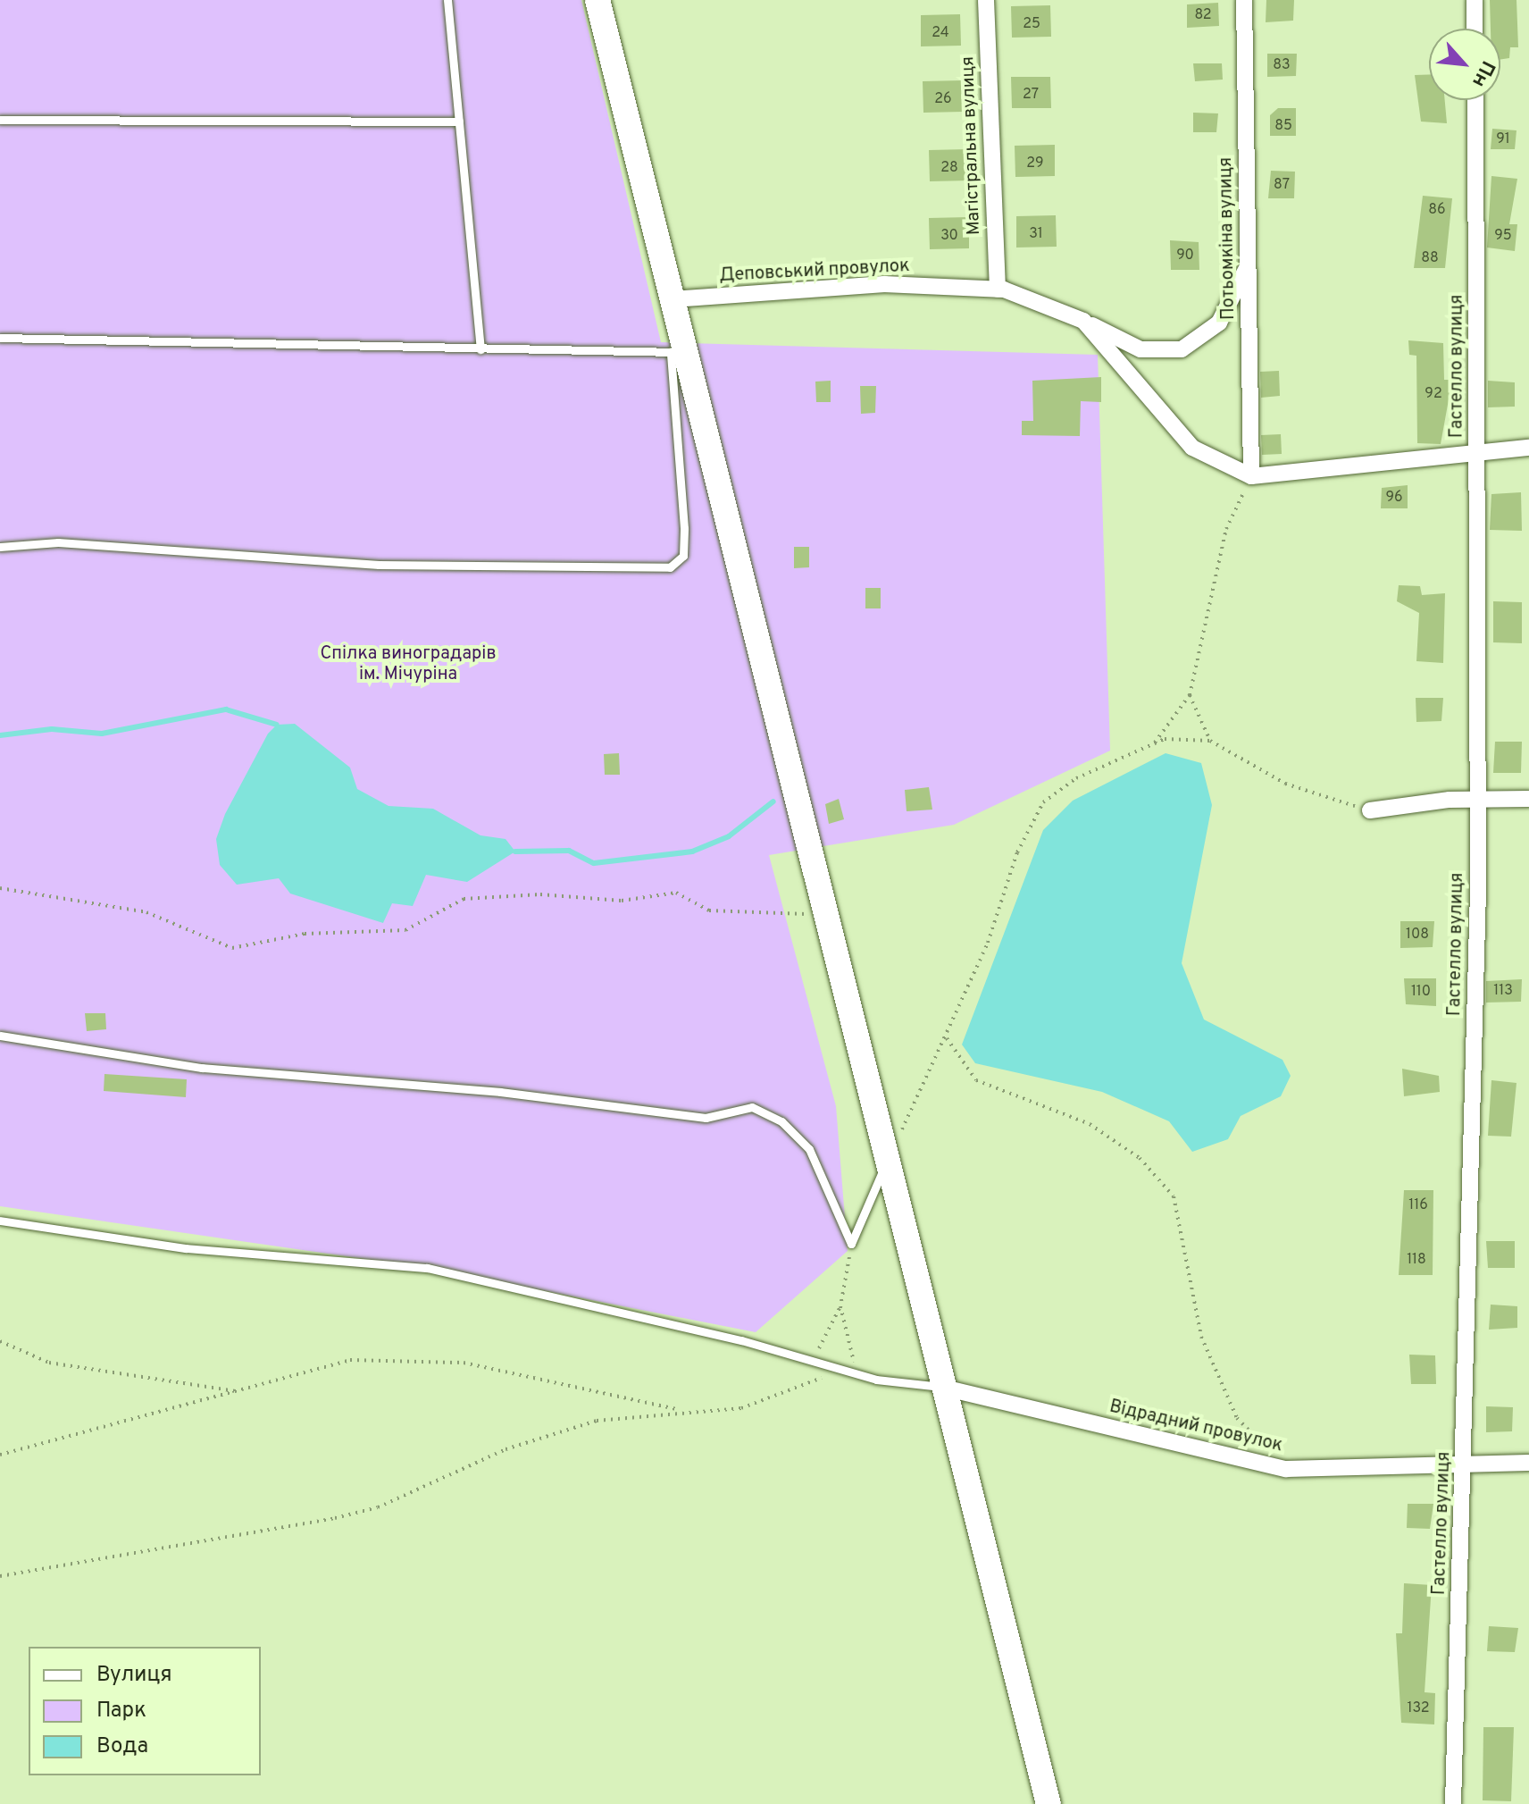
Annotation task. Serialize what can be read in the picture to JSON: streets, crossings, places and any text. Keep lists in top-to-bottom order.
{
  "streets": {
    "street": [
      "Магістральна вулиця",
      "Потьомкіна вулиця",
      "Деповський провулок",
      "Гастелло вулиця",
      "Відрадний провулок"
    ]
  },
  "crossings": [
    ["Магістральна вулиця", "Деповський провулок"],
    ["Потьомкіна вулиця", "Деповський провулок"],
    ["Гастелло вулиця", "Відрадний провулок"]
  ],
  "parks": ["Спілка виноградарів ім. Мічуріна"],
  "house_numbers": [
    "82",
    "25",
    "24",
    "83",
    "27",
    "26",
    "85",
    "91",
    "29",
    "28",
    "87",
    "86",
    "31",
    "30",
    "95",
    "90",
    "88",
    "92",
    "96",
    "108",
    "113",
    "110",
    "116",
    "118",
    "132"
  ],
  "legend": ["Вулиця", "Парк", "Вода"],
  "north": "bottom right"
}
